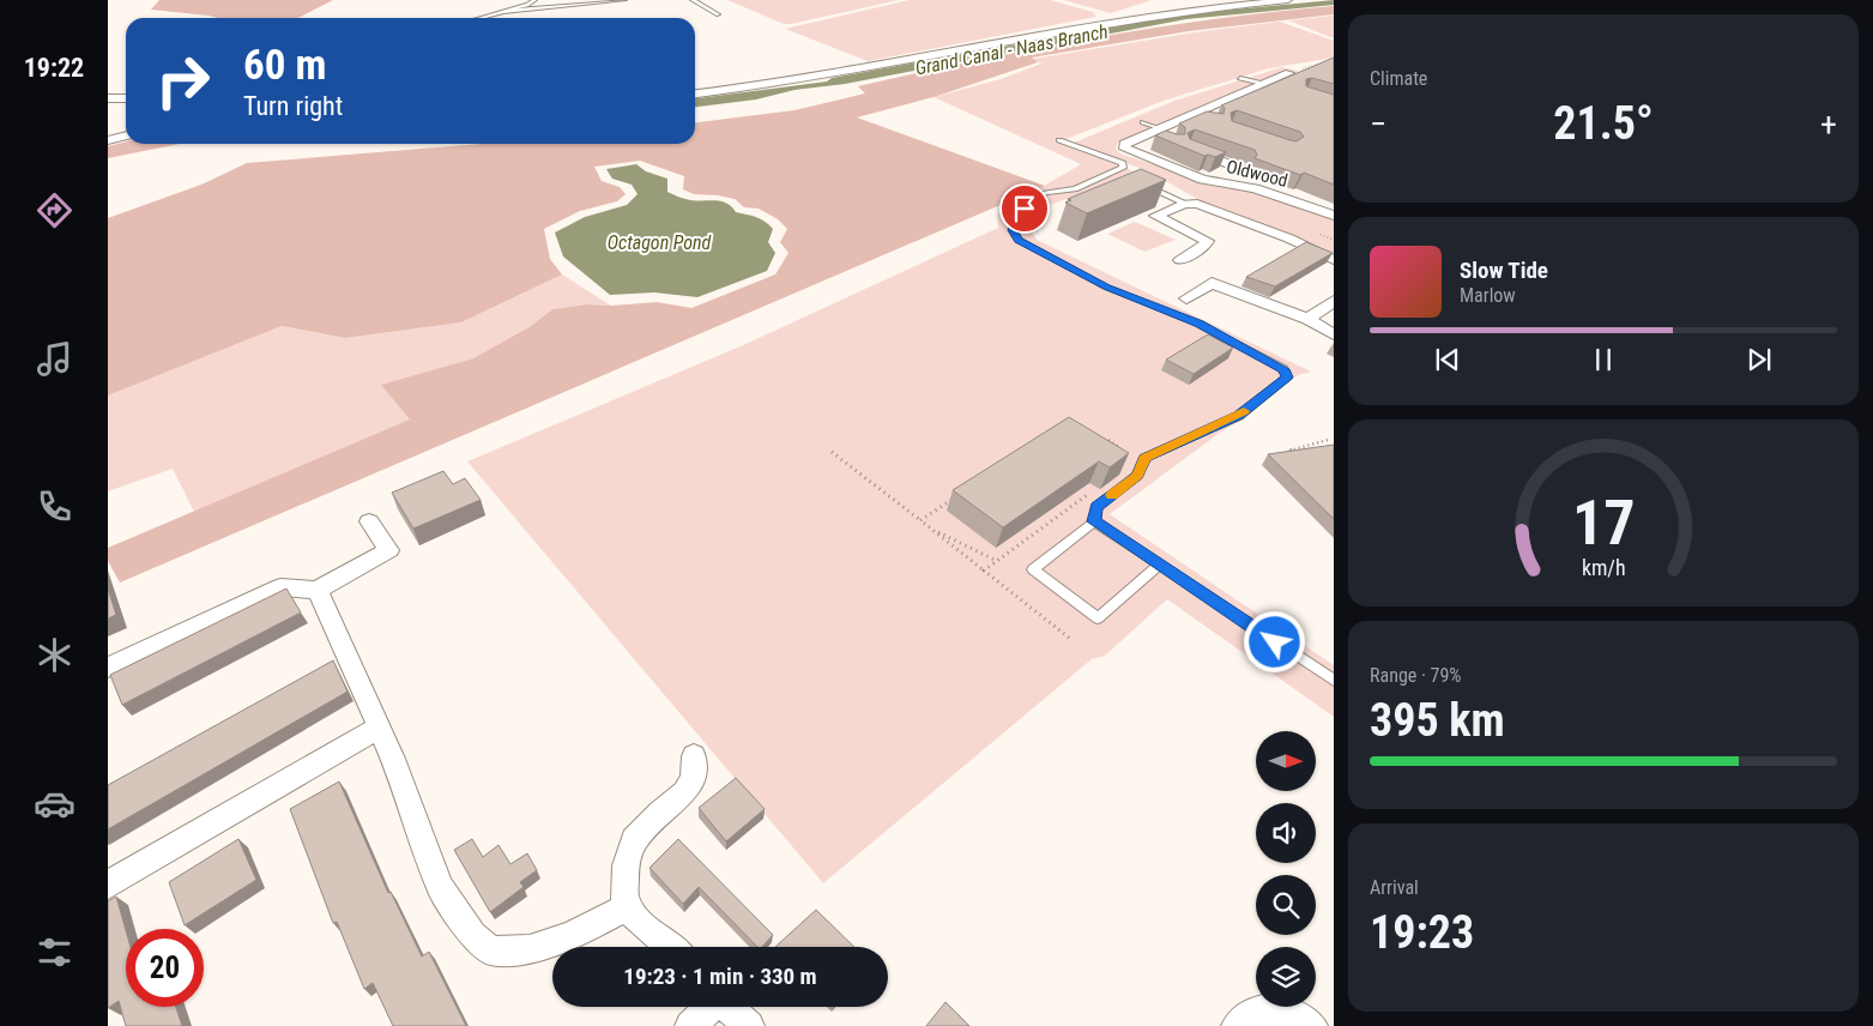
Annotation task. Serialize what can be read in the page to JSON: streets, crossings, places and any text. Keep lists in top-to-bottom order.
{
  "streets": {
    "street": ["Oldwood"]
  },
  "water": ["Grand Canal - Naas Branch", "Octagon Pond"],
  "north": "right",
  "page": {
    "tabs": "19:22",
    "tile": [
      "Climate",
      ["Range · 79%", "395 km"],
      ["Arrival", "19:23"]
    ],
    "turn": ["60 m", "Turn right"],
    "heat": ["−", "21.5°", "+"],
    "song": ["Slow Tide", "Marlow"],
    "limit": "20",
    "trip": "19:23 · 1 min · 330 m",
    "gauge": ["17", "km/h"]
  }
}
